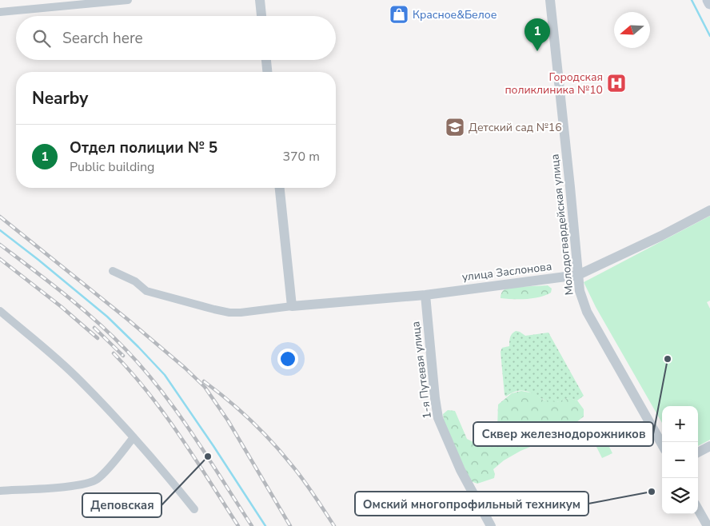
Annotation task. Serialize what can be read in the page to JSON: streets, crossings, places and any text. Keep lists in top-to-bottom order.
{
  "streets": {
    "street": ["Молодогвардейская улица", "улица Заслонова", "1-я Путевая улица"]
  },
  "crossings": [
    ["Молодогвардейская улица", "улица Заслонова"],
    ["улица Заслонова", "1-я Путевая улица"]
  ],
  "places": {
    "shop": ["Красное&Белое"],
    "hospital": ["Городская поликлиника №10"],
    "school or university": ["Детский сад №16"],
    "other": ["Сквер железнодорожников", "Деповская", "Омский многопрофильный техникум"]
  },
  "north": "left",
  "page": {
    "search": "Search here",
    "pins": "1",
    "heading": "Nearby",
    "list": [
      {
        "mark": "1",
        "name": "Отдел полиции № 5",
        "note": "Public building",
        "value": "370 m"
      }
    ],
    "map_buttons": ["+", "−"]
  }
}
